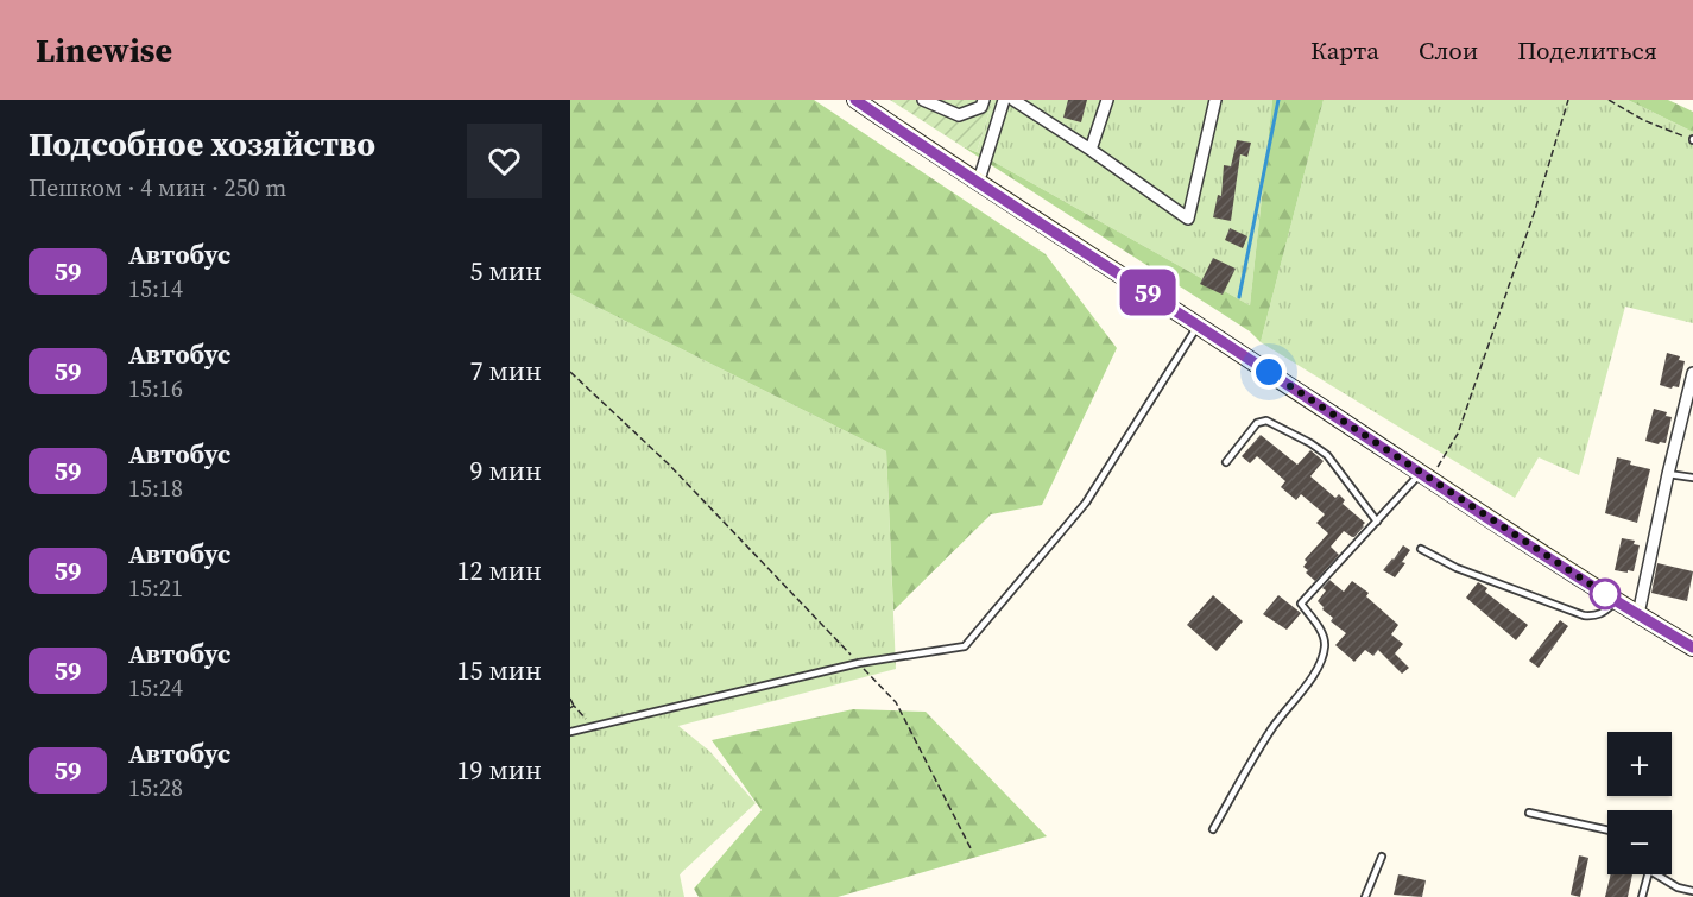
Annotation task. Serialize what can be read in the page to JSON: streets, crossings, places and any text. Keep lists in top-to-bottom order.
{
  "lines": ["bus line 59"],
  "page": {
    "header": "Linewise",
    "nav": ["Карта", "Слои", "Поделиться"],
    "heading": ["Подсобное хозяйство", "Пешком · 4 мин · 250 m"],
    "on_map": "59",
    "list": [
      {
        "mark": "59",
        "name": "Автобус",
        "note": "15:14",
        "value": "5 мин"
      },
      {
        "mark": "59",
        "name": "Автобус",
        "note": "15:16",
        "value": "7 мин"
      },
      {
        "mark": "59",
        "name": "Автобус",
        "note": "15:18",
        "value": "9 мин"
      },
      {
        "mark": "59",
        "name": "Автобус",
        "note": "15:21",
        "value": "12 мин"
      },
      {
        "mark": "59",
        "name": "Автобус",
        "note": "15:24",
        "value": "15 мин"
      },
      {
        "mark": "59",
        "name": "Автобус",
        "note": "15:28",
        "value": "19 мин"
      }
    ],
    "map_buttons": ["+", "−"]
  }
}
